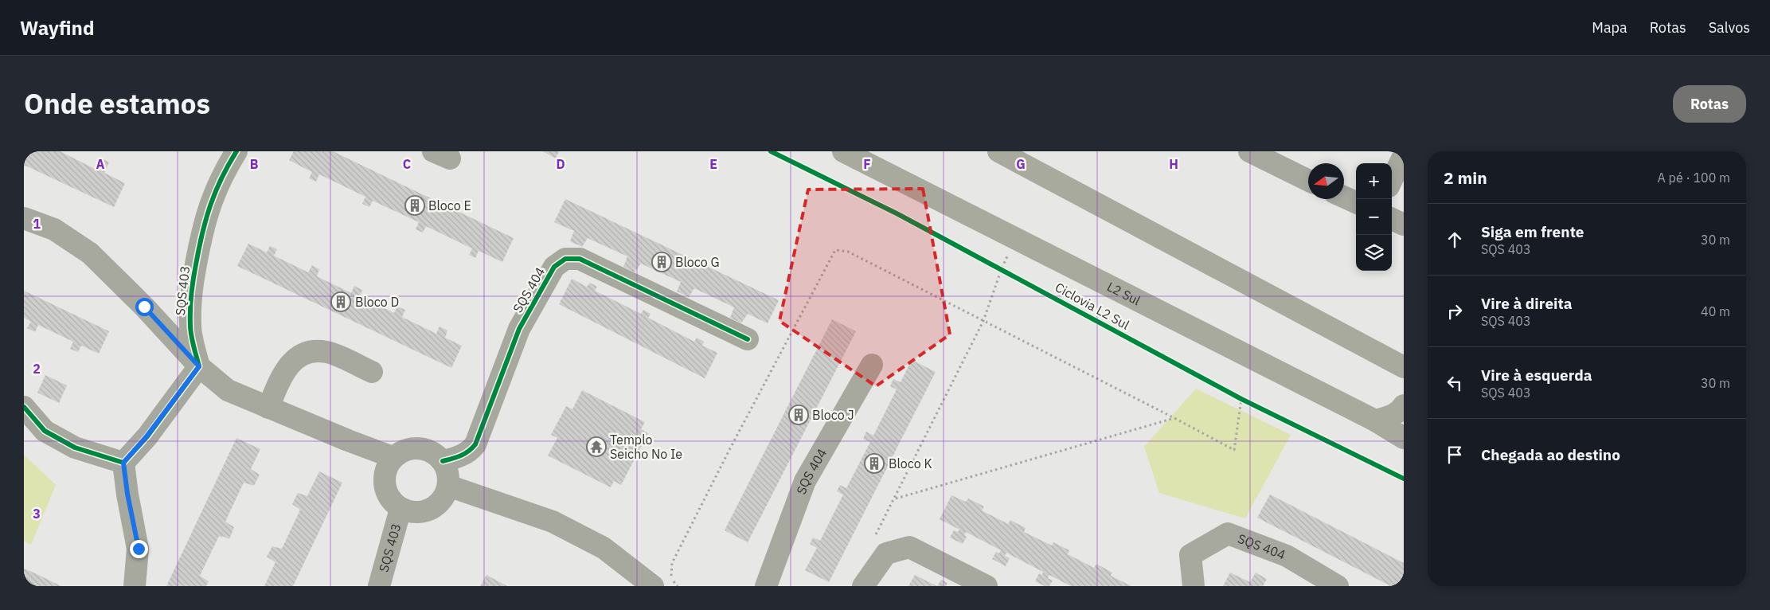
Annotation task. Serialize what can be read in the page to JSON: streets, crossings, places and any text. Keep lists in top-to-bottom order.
{
  "streets": {
    "main road": ["L2 Sul"],
    "street": ["SQS 404", "SQS 403"],
    "cycle path": ["Ciclovia L2 Sul"]
  },
  "crossings": [
    ["SQS 404", "SQS 403"]
  ],
  "places": {
    "building": [
      "Bloco E",
      "Bloco G",
      "Bloco D",
      "Bloco J",
      "Bloco K"
    ],
    "temple": ["Templo Seicho No Ie"]
  },
  "north": "left",
  "page": {
    "header": "Wayfind",
    "nav": ["Mapa", "Rotas", "Salvos"],
    "title": "Onde estamos",
    "buttons": "Rotas",
    "heading": ["2 min", "A pé · 100 m"],
    "map_buttons": ["+", "−"],
    "list": [
      ["Siga em frente", "SQS 403", "30 m"],
      ["Vire à direita", "SQS 403", "40 m"],
      ["Vire à esquerda", "SQS 403", "30 m"],
      "Chegada ao destino"
    ]
  },
  "grid": {
    "columns": [
      "A",
      "B",
      "C",
      "D",
      "E",
      "F",
      "G",
      "H"
    ],
    "rows": ["1", "2", "3"]
  }
}
